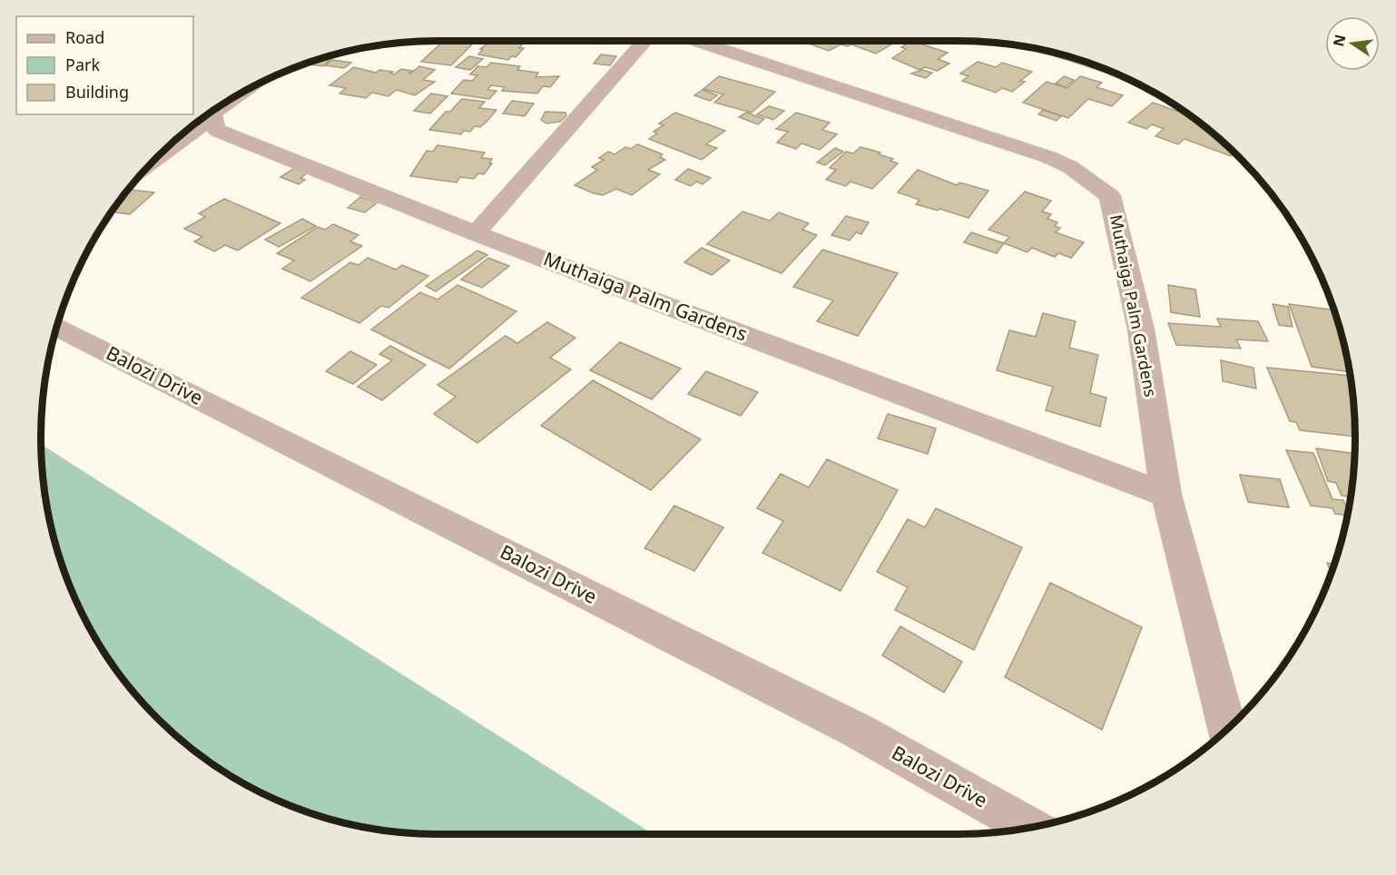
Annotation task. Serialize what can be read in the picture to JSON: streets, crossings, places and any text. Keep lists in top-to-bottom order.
{
  "streets": {
    "street": ["Muthaiga Palm Gardens", "Balozi Drive"]
  },
  "legend": ["Road", "Park", "Building"],
  "north": "left"
}
